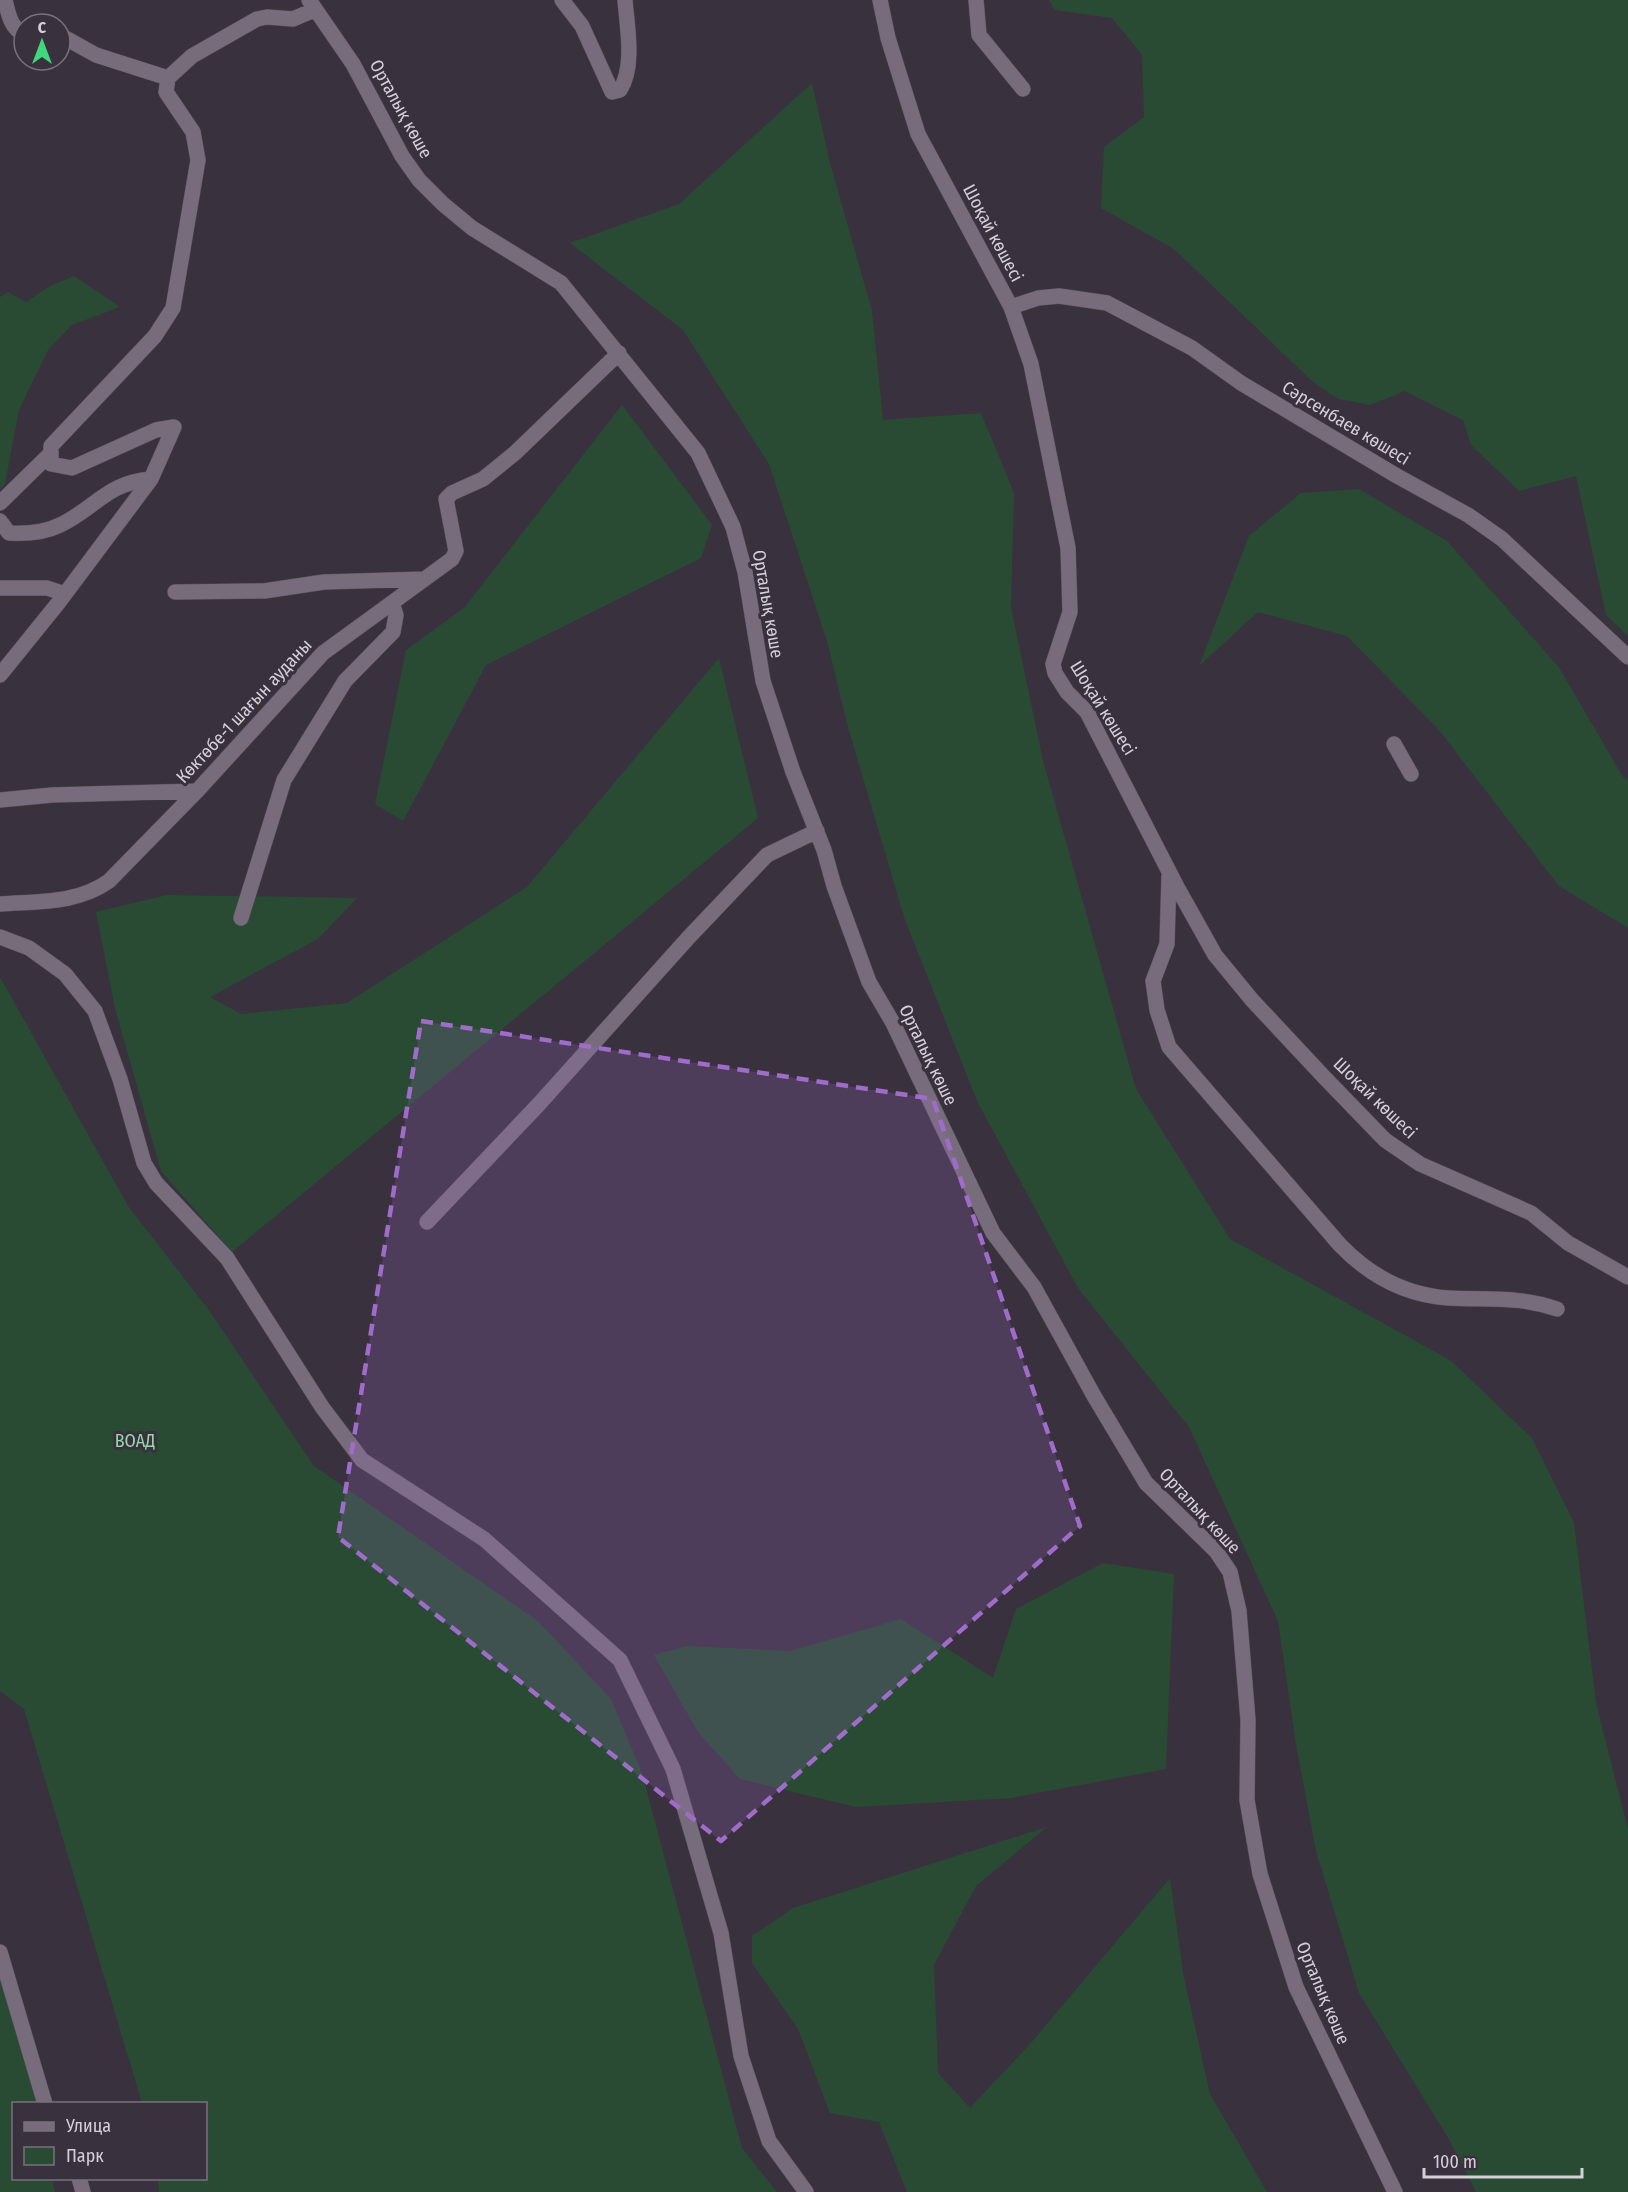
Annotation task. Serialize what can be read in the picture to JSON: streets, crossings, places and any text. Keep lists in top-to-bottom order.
{
  "streets": {
    "street": [
      "Орталық көше",
      "Шоқай көшесі",
      "Сәрсенбаев көшесі",
      "Көктөбе-1 шағын ауданы"
    ]
  },
  "crossings": [
    ["Орталық көше", "Көктөбе-1 шағын ауданы"],
    ["Шоқай көшесі", "Сәрсенбаев көшесі"]
  ],
  "parks": ["ВОАД"],
  "legend": ["Улица", "Парк"],
  "scale_bar": "100 m",
  "north": "top"
}
